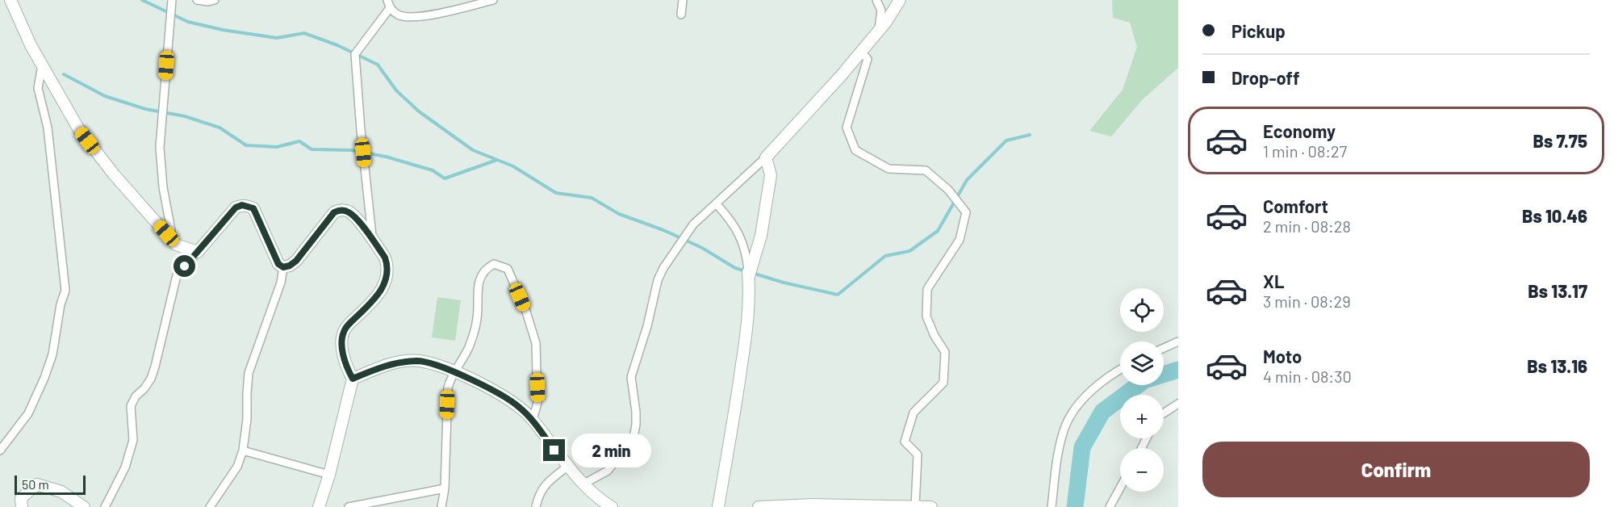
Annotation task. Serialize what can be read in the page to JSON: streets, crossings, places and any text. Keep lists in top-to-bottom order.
{
  "scale_bar": "50 m",
  "page": {
    "banner": ["Pickup", "Drop-off"],
    "list": [
      {
        "name": "Economy",
        "note": "1 min · 08:27",
        "value": "Bs 7.75"
      },
      {
        "name": "Comfort",
        "note": "2 min · 08:28",
        "value": "Bs 10.46"
      },
      {
        "name": "XL",
        "note": "3 min · 08:29",
        "value": "Bs 13.17"
      },
      {
        "name": "Moto",
        "note": "4 min · 08:30",
        "value": "Bs 13.16"
      }
    ],
    "map_buttons": ["+", "−"],
    "buttons": "Confirm",
    "bubble": "2 min",
    "scale": "50 m"
  }
}
